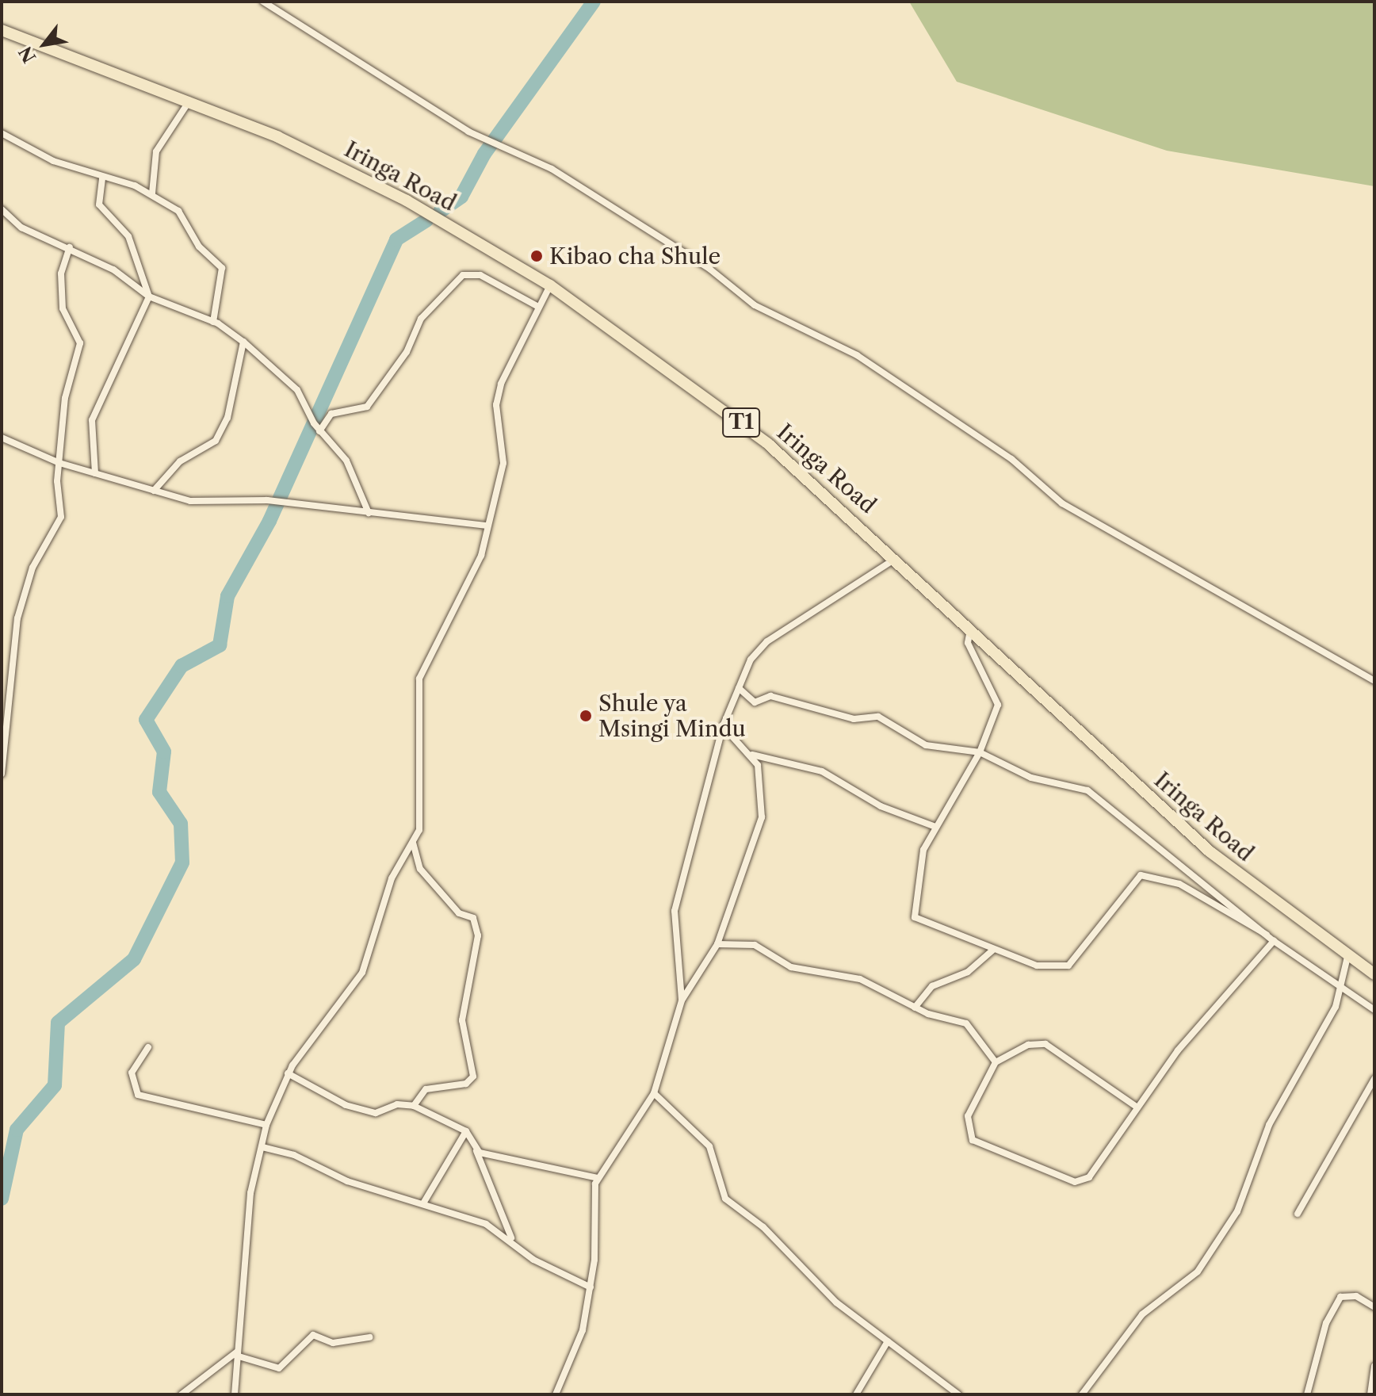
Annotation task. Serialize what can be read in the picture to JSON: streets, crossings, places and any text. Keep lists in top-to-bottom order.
{
  "streets": {
    "highway": ["Iringa Road", "T1"]
  },
  "places": ["Kibao cha Shule", "Shule ya Msingi Mindu"],
  "north": "bottom left"
}
